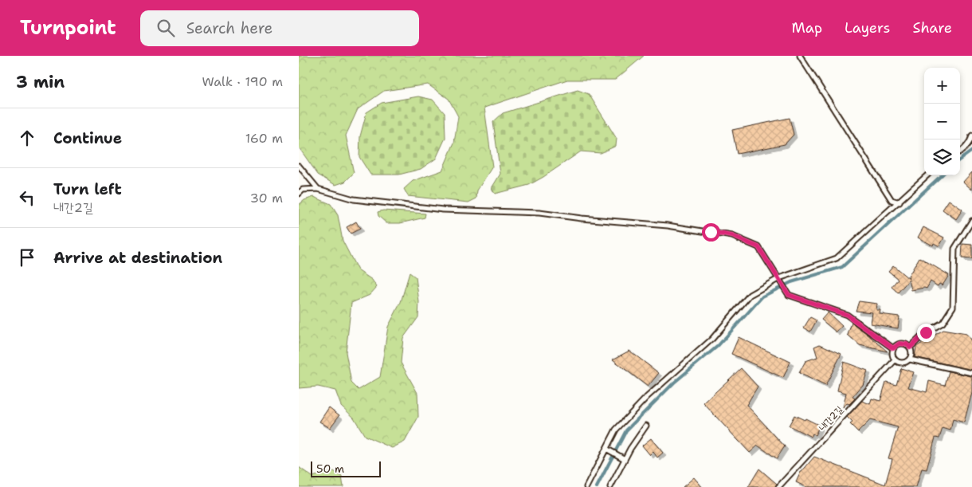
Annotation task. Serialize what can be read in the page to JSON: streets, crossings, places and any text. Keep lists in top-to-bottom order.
{
  "streets": {
    "lane": ["내간2길"]
  },
  "scale_bar": "50 m",
  "page": {
    "header": "Turnpoint",
    "search": "Search here",
    "nav": ["Map", "Layers", "Share"],
    "heading": ["3 min", "Walk · 190 m"],
    "map_buttons": ["+", "−"],
    "list": [
      ["Continue", "160 m"],
      ["Turn left", "내간2길", "30 m"],
      "Arrive at destination"
    ],
    "scale": "50 m"
  }
}
